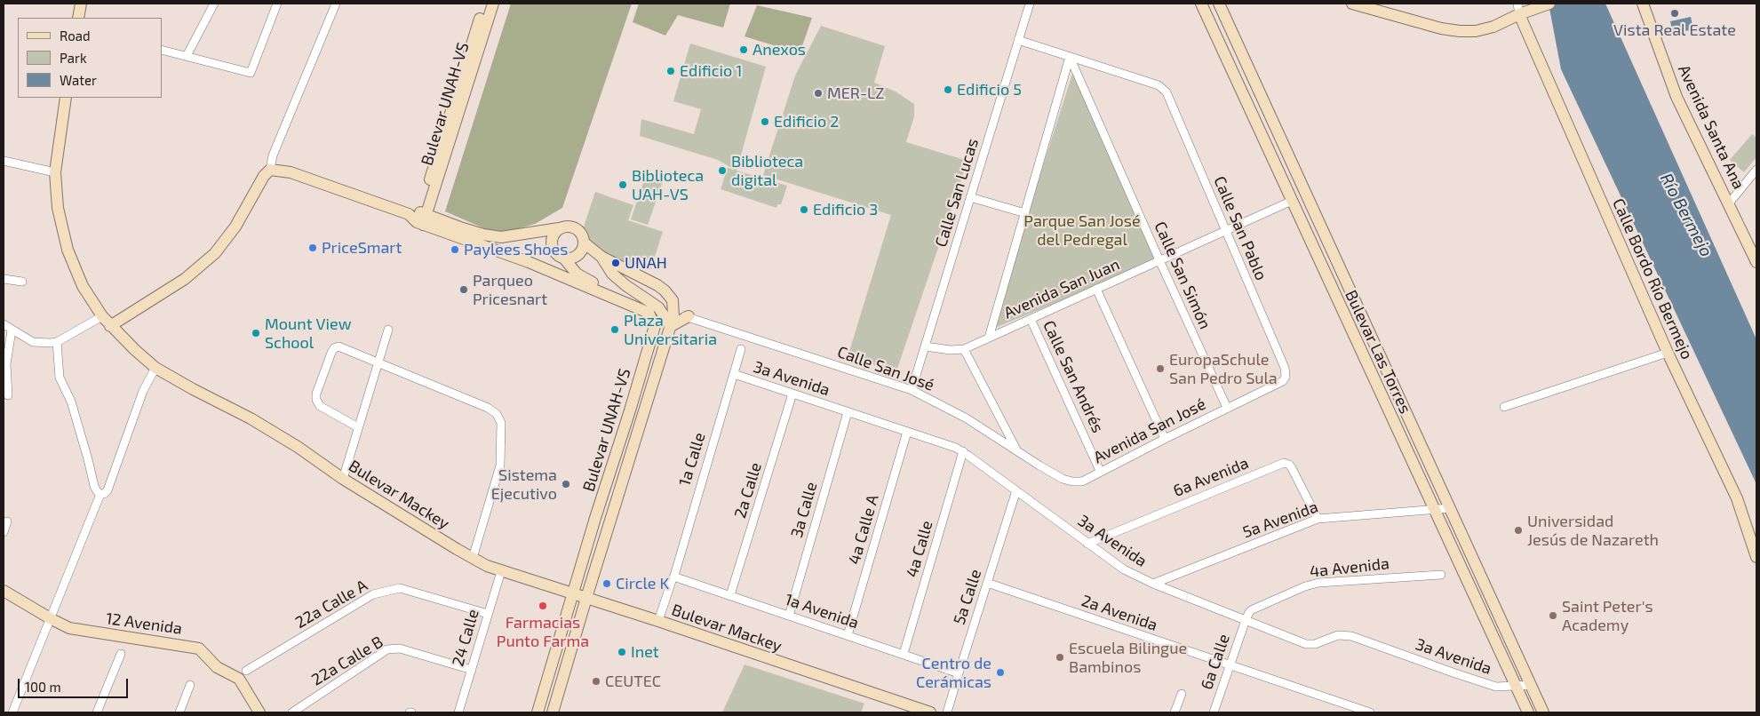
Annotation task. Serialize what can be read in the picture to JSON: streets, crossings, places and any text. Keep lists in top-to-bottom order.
{
  "streets": {
    "main road": [
      "Bulevar UNAH-VS",
      "Avenida Santa Ana",
      "Calle Bordo Río Bermejo",
      "Bulevar Las Torres",
      "Bulevar Mackey",
      "12 Avenida"
    ],
    "street": [
      "Calle San Lucas",
      "Calle San Pablo",
      "Calle San Simón",
      "Avenida San Juan",
      "Calle San José",
      "Calle San Andrés",
      "3a Avenida",
      "Avenida San José",
      "1a Calle",
      "6a Avenida",
      "2a Calle",
      "3a Calle",
      "5a Avenida",
      "4a Calle A",
      "4a Calle",
      "4a Avenida",
      "5a Calle",
      "22a Calle A",
      "1a Avenida",
      "2a Avenida",
      "24 Calle",
      "22a Calle B",
      "6a Calle"
    ]
  },
  "crossings": [
    ["Bulevar UNAH-VS", "Bulevar Mackey"],
    ["Calle San Lucas", "Avenida San Juan"],
    ["Calle San Lucas", "Calle San José"],
    ["Calle San Pablo", "Calle San Simón"],
    ["Calle San Pablo", "Avenida San Juan"],
    ["Calle San Pablo", "Avenida San José"],
    ["Calle San Simón", "Avenida San Juan"],
    ["Calle San Simón", "Avenida San José"],
    ["Avenida San Juan", "Bulevar Las Torres"],
    ["Avenida San Juan", "Calle San Andrés"],
    ["Bulevar Las Torres", "3a Avenida"],
    ["Bulevar Las Torres", "5a Avenida"],
    ["Calle San José", "Avenida San José"],
    ["Calle San José", "1a Calle"],
    ["Calle San Andrés", "Avenida San José"],
    ["3a Avenida", "1a Calle"],
    ["3a Avenida", "6a Avenida"],
    ["3a Avenida", "2a Calle"],
    ["3a Avenida", "3a Calle"],
    ["3a Avenida", "5a Avenida"],
    ["3a Avenida", "4a Calle A"],
    ["3a Avenida", "4a Calle"],
    ["3a Avenida", "4a Avenida"],
    ["3a Avenida", "5a Calle"],
    ["3a Avenida", "6a Calle"],
    ["1a Calle", "Bulevar Mackey"],
    ["1a Calle", "1a Avenida"],
    ["6a Avenida", "5a Avenida"],
    ["2a Calle", "1a Avenida"],
    ["Bulevar Mackey", "24 Calle"],
    ["3a Calle", "1a Avenida"],
    ["4a Calle A", "1a Avenida"],
    ["4a Calle", "1a Avenida"],
    ["4a Avenida", "6a Calle"],
    ["5a Calle", "1a Avenida"],
    ["5a Calle", "2a Avenida"],
    ["22a Calle A", "24 Calle"],
    ["2a Avenida", "6a Calle"],
    ["24 Calle", "22a Calle B"]
  ],
  "water": ["Río Bermejo"],
  "parks": ["Parque San José del Pedregal"],
  "places": [
    "Vista Real Estate",
    "Anexos",
    "Edificio 1",
    "Edificio 5",
    "MER-LZ",
    "Edificio 2",
    "Biblioteca digital",
    "Biblioteca UAH-VS",
    "Edificio 3",
    "PriceSmart",
    "Paylees Shoes",
    "UNAH",
    "Parqueo Pricesnart",
    "Plaza Universitaria",
    "Mount View School",
    "EuropaSchule San Pedro Sula",
    "Sistema Ejecutivo",
    "Universidad Jesús de Nazareth",
    "Circle K",
    "Farmacias Punto Farma",
    "Saint Peter's Academy",
    "Inet",
    "Escuela Bilingue Bambinos",
    "Centro de Cerámicas",
    "CEUTEC"
  ],
  "legend": ["Road", "Park", "Water"],
  "scale_bar": "100 m"
}
